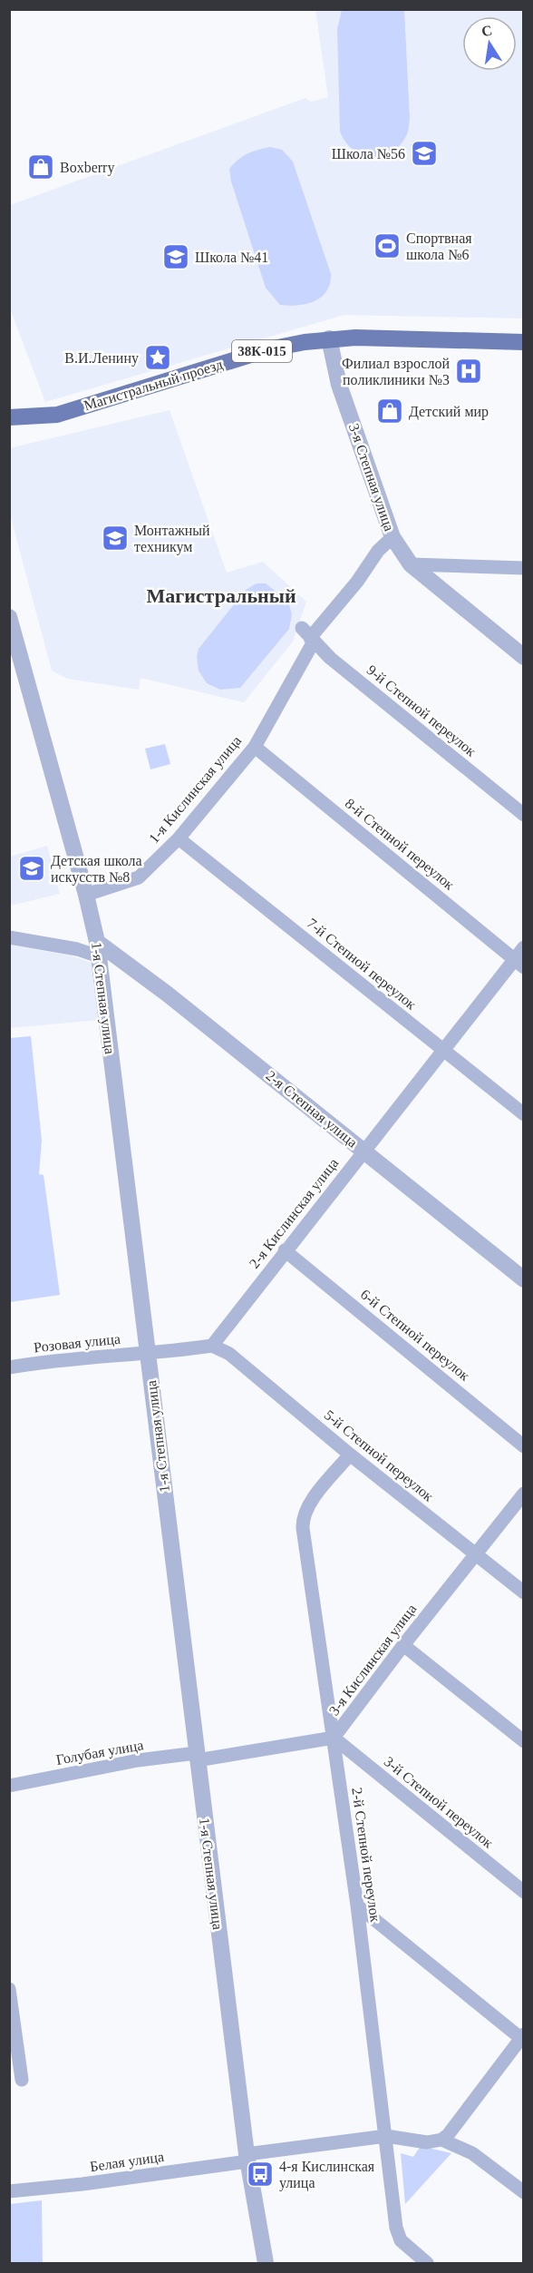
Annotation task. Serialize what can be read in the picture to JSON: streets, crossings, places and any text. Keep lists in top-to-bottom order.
{
  "streets": {
    "main road": ["38К-015", "Магистральный проезд"],
    "street": [
      "3-я Степная улица",
      "9-й Степной переулок",
      "1-я Кислинская улица",
      "8-й Степной переулок",
      "7-й Степной переулок",
      "1-я Степная улица",
      "2-я Степная улица",
      "2-я Кислинская улица",
      "6-й Степной переулок",
      "Розовая улица",
      "5-й Степной переулок",
      "3-я Кислинская улица",
      "Голубая улица",
      "3-й Степной переулок",
      "2-й Степной переулок",
      "Белая улица"
    ]
  },
  "crossings": [
    ["Магистральный проезд", "3-я Степная улица"],
    ["3-я Степная улица", "1-я Кислинская улица"],
    ["9-й Степной переулок", "1-я Кислинская улица"],
    ["1-я Кислинская улица", "8-й Степной переулок"],
    ["1-я Кислинская улица", "7-й Степной переулок"],
    ["1-я Кислинская улица", "1-я Степная улица"],
    ["8-й Степной переулок", "2-я Кислинская улица"],
    ["7-й Степной переулок", "2-я Кислинская улица"],
    ["1-я Степная улица", "2-я Степная улица"],
    ["1-я Степная улица", "Розовая улица"],
    ["1-я Степная улица", "3-я Кислинская улица"],
    ["1-я Степная улица", "Голубая улица"],
    ["1-я Степная улица", "Белая улица"],
    ["2-я Степная улица", "2-я Кислинская улица"],
    ["2-я Кислинская улица", "6-й Степной переулок"],
    ["2-я Кислинская улица", "5-й Степной переулок"],
    ["5-й Степной переулок", "3-я Кислинская улица"],
    ["5-й Степной переулок", "2-й Степной переулок"],
    ["3-я Кислинская улица", "Голубая улица"],
    ["3-я Кислинская улица", "3-й Степной переулок"],
    ["3-я Кислинская улица", "2-й Степной переулок"],
    ["3-й Степной переулок", "2-й Степной переулок"]
  ],
  "districts": ["Магистральный"],
  "places": {
    "school or university": [
      "Школа №56",
      "Школа №41",
      "Монтажный техникум",
      "Детская школа искусств №8"
    ],
    "shop": ["Boxberry", "Детский мир"],
    "sports": ["Спортвная школа №6"],
    "place": ["В.И.Ленину"],
    "hospital": ["Филиал взрослой поликлиники №3"],
    "bus stop": ["4-я Кислинская улица"]
  },
  "north": "top"
}
